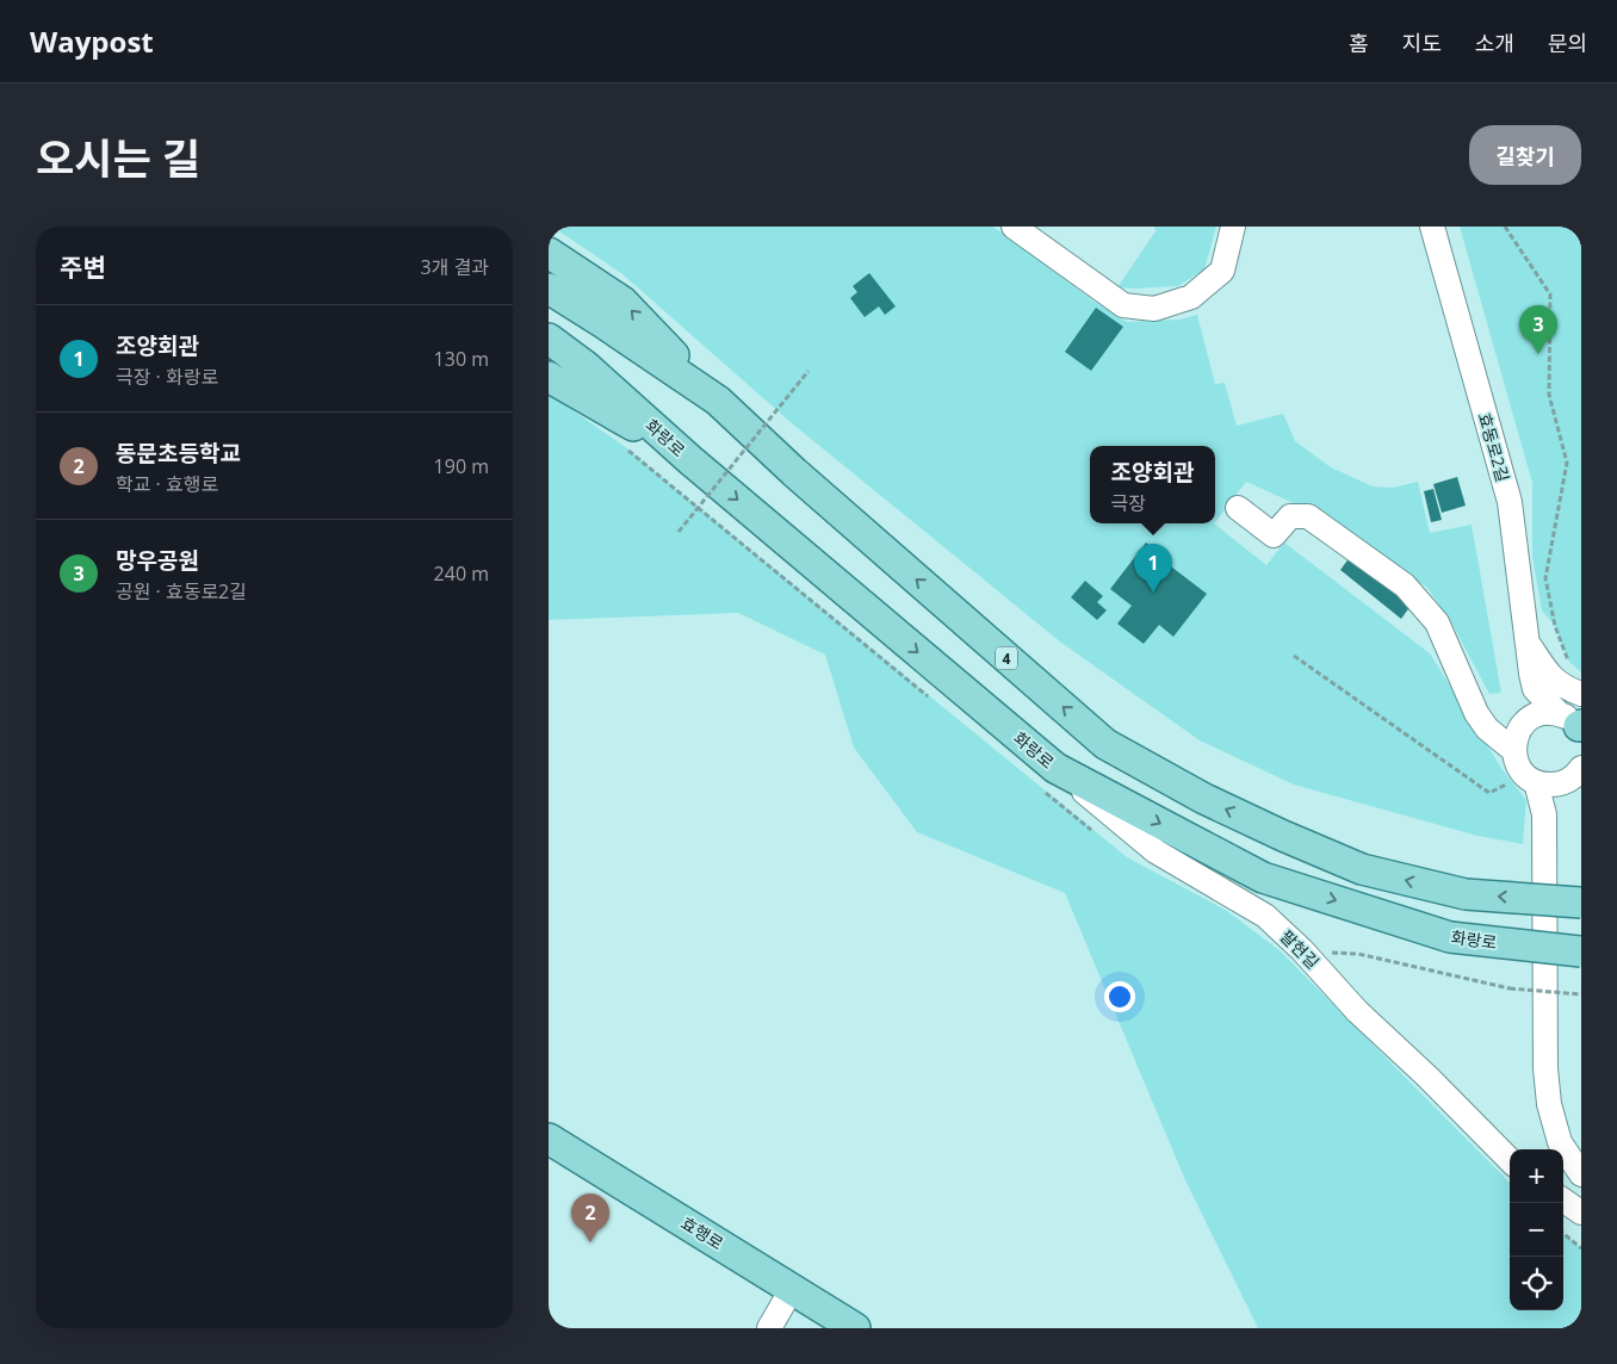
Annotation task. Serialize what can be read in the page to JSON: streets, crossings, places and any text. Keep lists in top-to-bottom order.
{
  "streets": {
    "main road": ["화랑로", "4", "효행로"],
    "street": ["효동로2길", "팔현길"]
  },
  "crossings": [
    ["화랑로", "팔현길"]
  ],
  "page": {
    "header": "Waypost",
    "nav": [
      "홈",
      "지도",
      "소개",
      "문의"
    ],
    "title": "오시는 길",
    "buttons": "길찾기",
    "heading": ["주변", "3개 결과"],
    "list": [
      {
        "mark": "1",
        "name": "조양회관",
        "note": "극장 · 화랑로",
        "value": "130 m"
      },
      {
        "mark": "2",
        "name": "동문초등학교",
        "note": "학교 · 효행로",
        "value": "190 m"
      },
      {
        "mark": "3",
        "name": "망우공원",
        "note": "공원 · 효동로2길",
        "value": "240 m"
      }
    ],
    "pins": ["3", "1", "2"],
    "popup": ["조양회관", "극장"],
    "map_buttons": ["+", "−"]
  }
}
